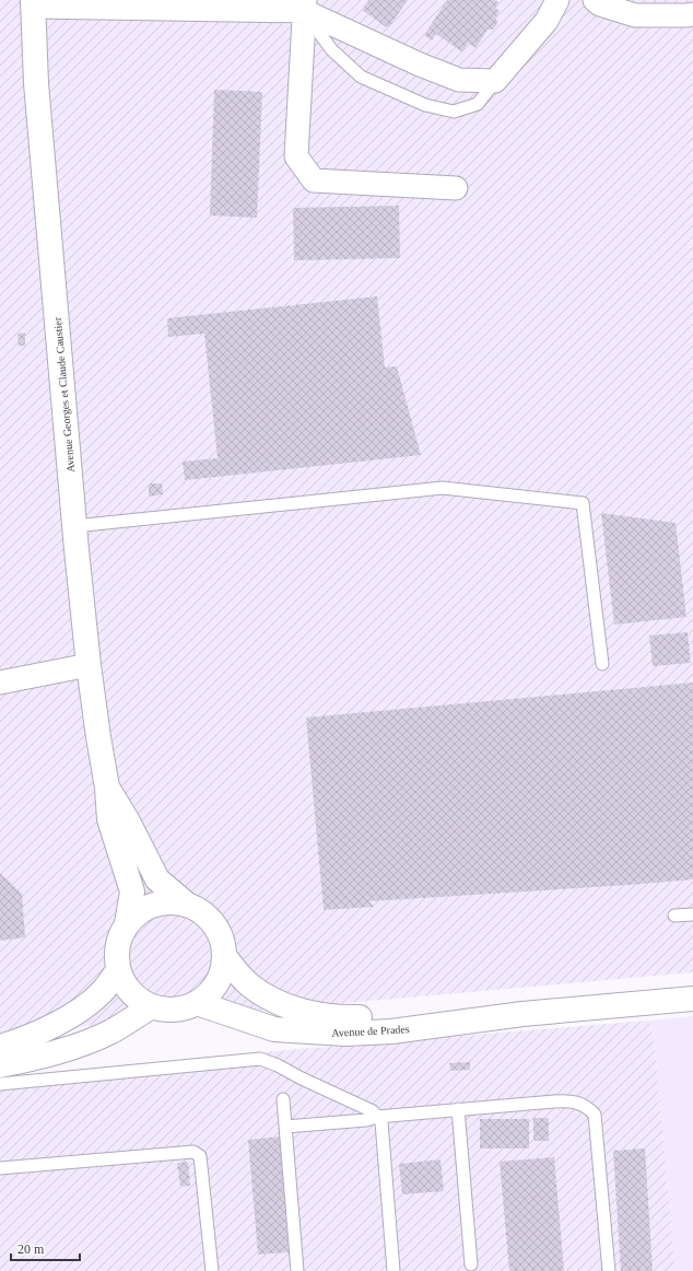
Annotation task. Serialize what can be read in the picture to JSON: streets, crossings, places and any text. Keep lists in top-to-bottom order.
{
  "streets": {
    "main road": ["Avenue Georges et Claude Caustier", "Avenue de Prades"]
  },
  "crossings": [
    ["Avenue Georges et Claude Caustier", "Avenue de Prades"]
  ],
  "scale_bar": "20 m"
}
